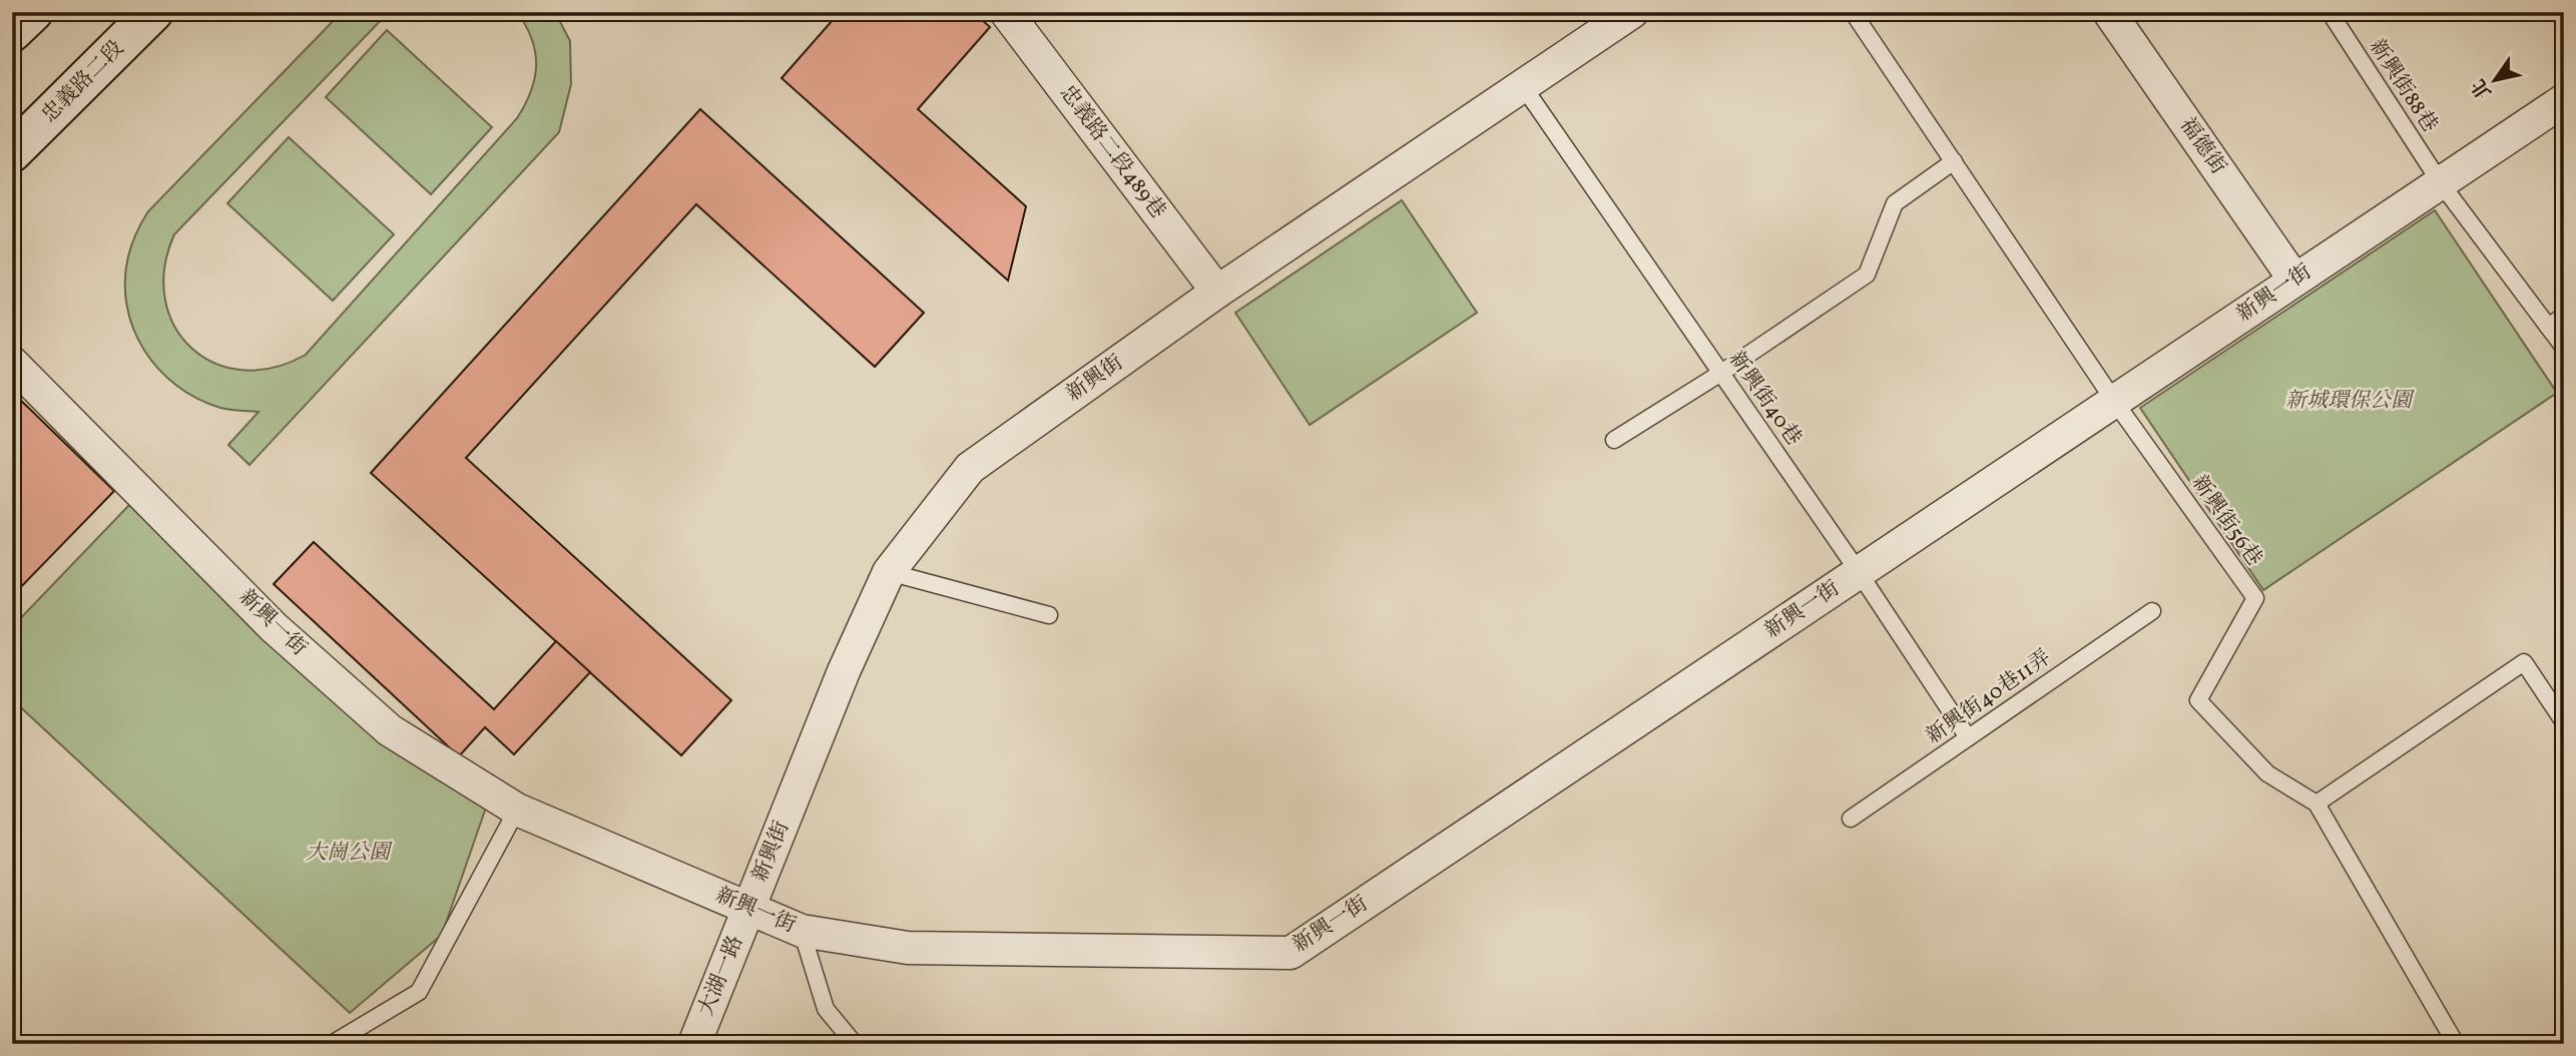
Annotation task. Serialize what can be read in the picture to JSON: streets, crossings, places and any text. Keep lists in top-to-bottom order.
{
  "streets": {
    "main road": ["忠義路二段"],
    "street": [
      "福德街",
      "忠義路二段489巷",
      "新興一街",
      "新興街",
      "大湖一路"
    ],
    "lane": [
      "新興街88巷",
      "新興街40巷",
      "新興街56巷",
      "新興街40巷11弄"
    ]
  },
  "crossings": [
    ["新興街88巷", "新興一街"],
    ["福德街", "新興一街"],
    ["忠義路二段489巷", "新興街"],
    ["新興一街", "新興街"],
    ["新興一街", "新興街40巷"],
    ["新興一街", "新興街56巷"],
    ["新興一街", "大湖一路"],
    ["新興街", "新興街40巷"],
    ["新興街", "大湖一路"],
    ["新興街40巷", "新興街40巷11弄"]
  ],
  "parks": ["新城環保公園", "大崗公園"],
  "north": "bottom left"
}
